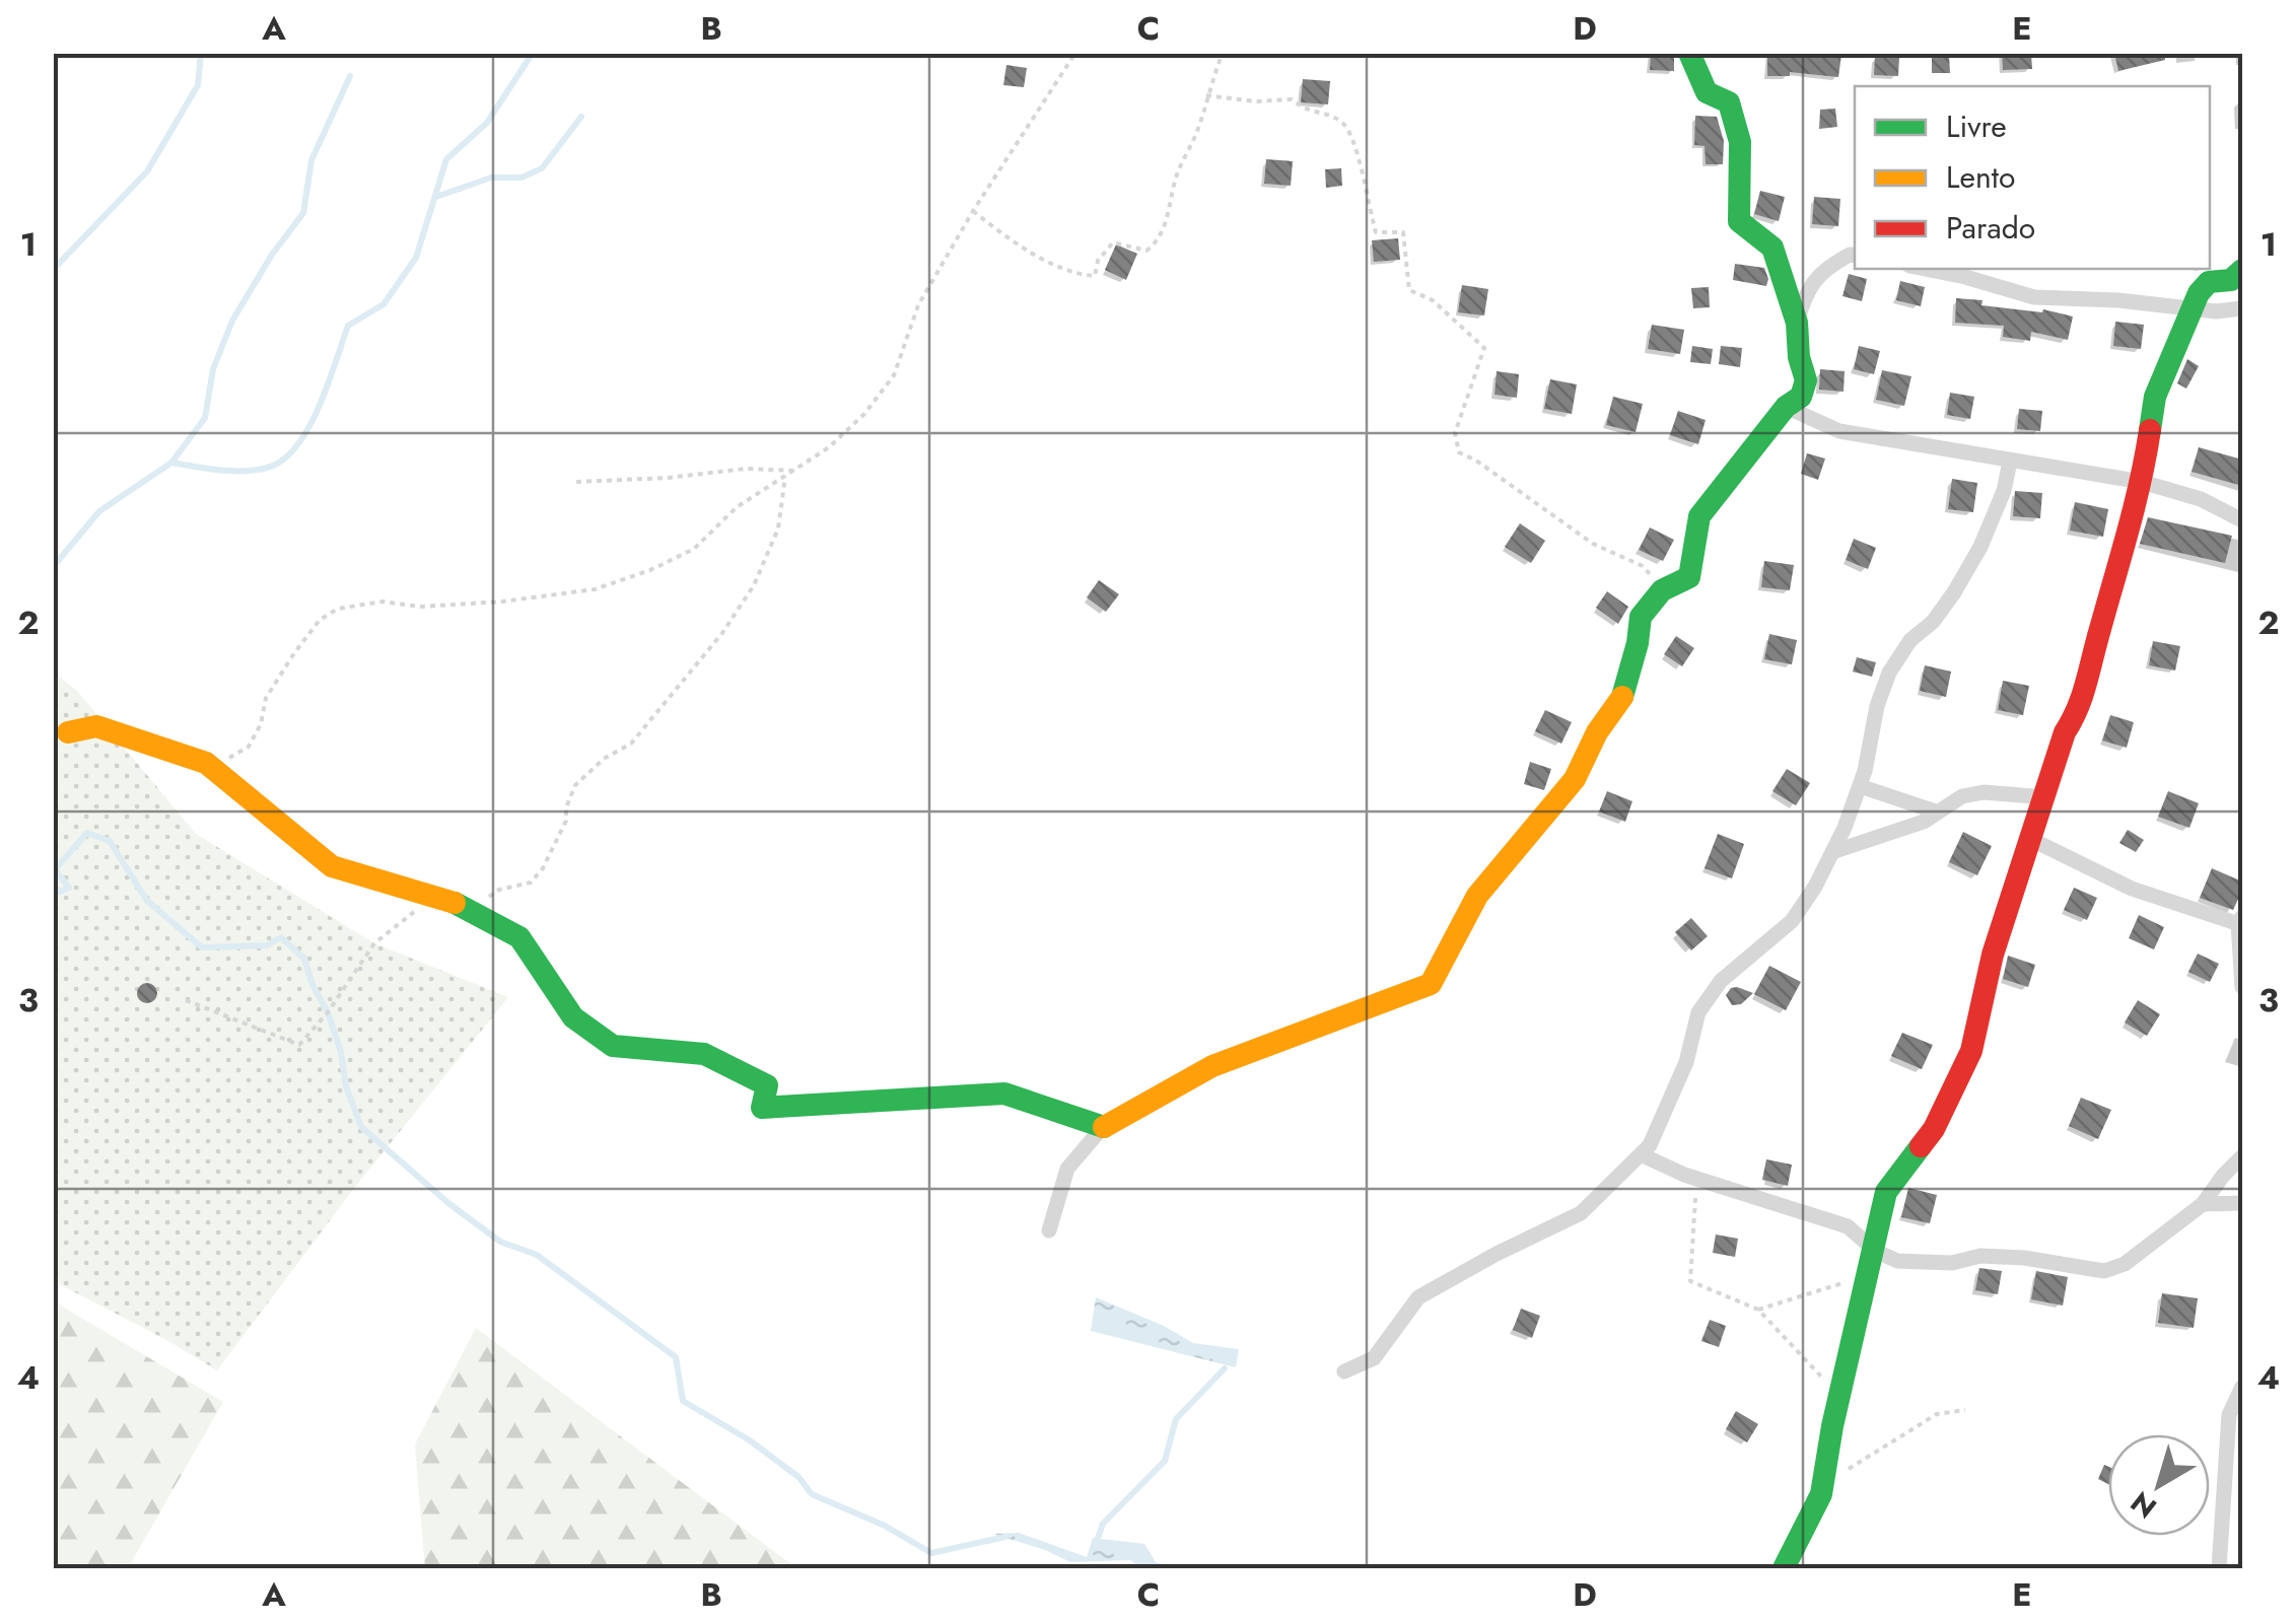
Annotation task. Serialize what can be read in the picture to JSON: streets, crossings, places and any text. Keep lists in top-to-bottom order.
{
  "legend": ["Livre", "Lento", "Parado"],
  "north": "bottom left",
  "grid": {
    "columns": [
      "A",
      "B",
      "C",
      "D",
      "E"
    ],
    "rows": [
      "1",
      "2",
      "3",
      "4"
    ]
  }
}
